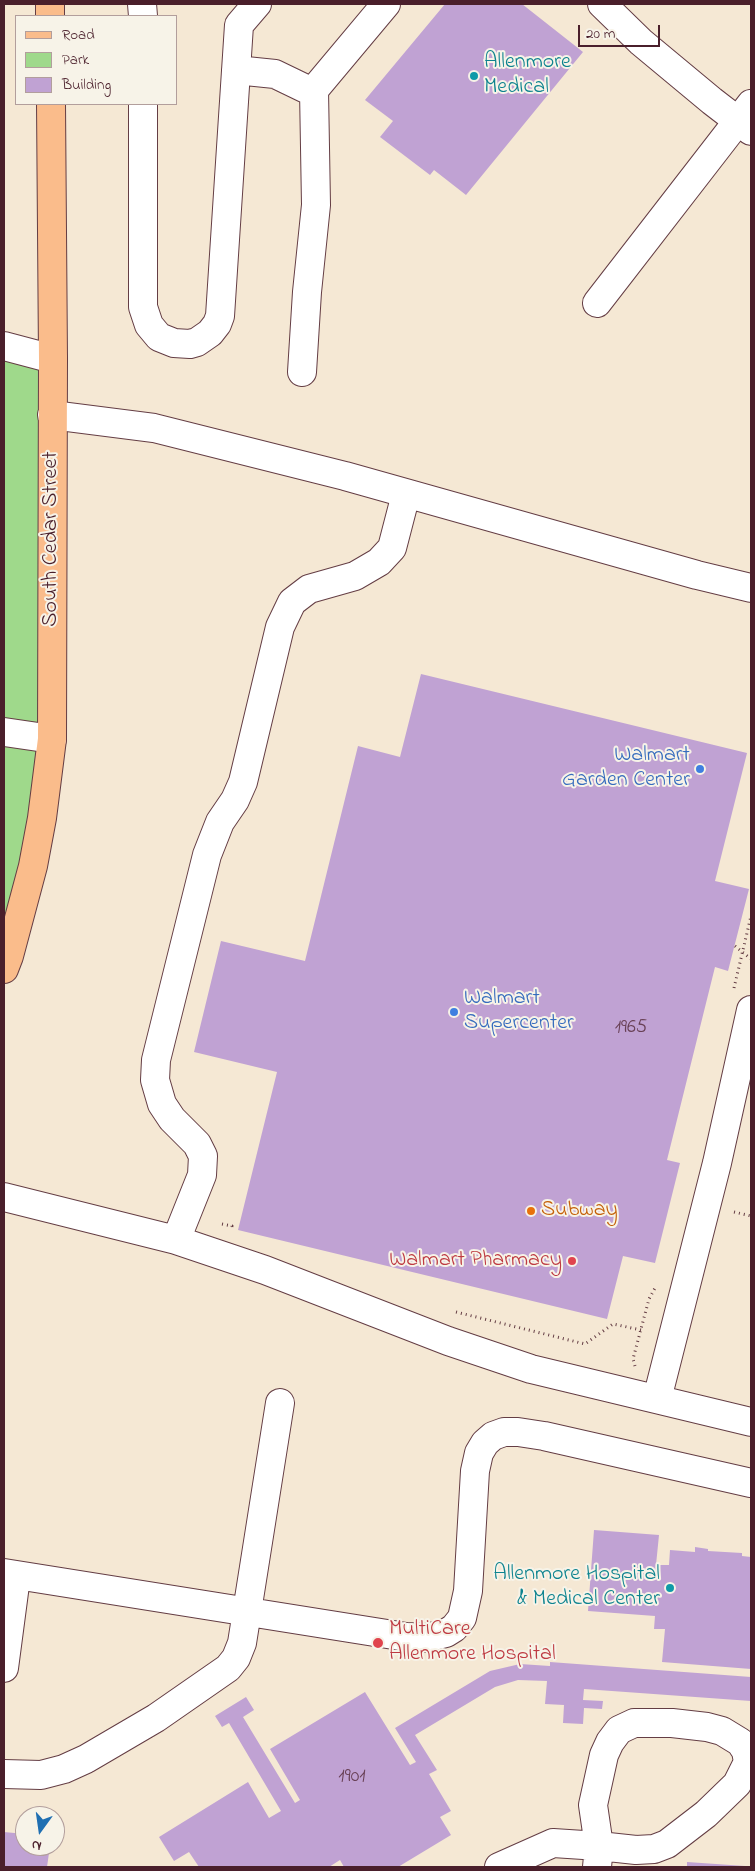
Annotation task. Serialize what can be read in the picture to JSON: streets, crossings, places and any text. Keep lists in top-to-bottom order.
{
  "streets": {
    "main road": ["South Cedar Street"]
  },
  "places": [
    "Allenmore Medical",
    "Walmart Garden Center",
    "Walmart Supercenter",
    "Subway",
    "Walmart Pharmacy",
    "Allenmore Hospital & Medical Center",
    "MultiCare Allenmore Hospital"
  ],
  "house_numbers": ["1965", "1901"],
  "legend": ["Road", "Park", "Building"],
  "scale_bar": "20 m",
  "north": "bottom"
}
